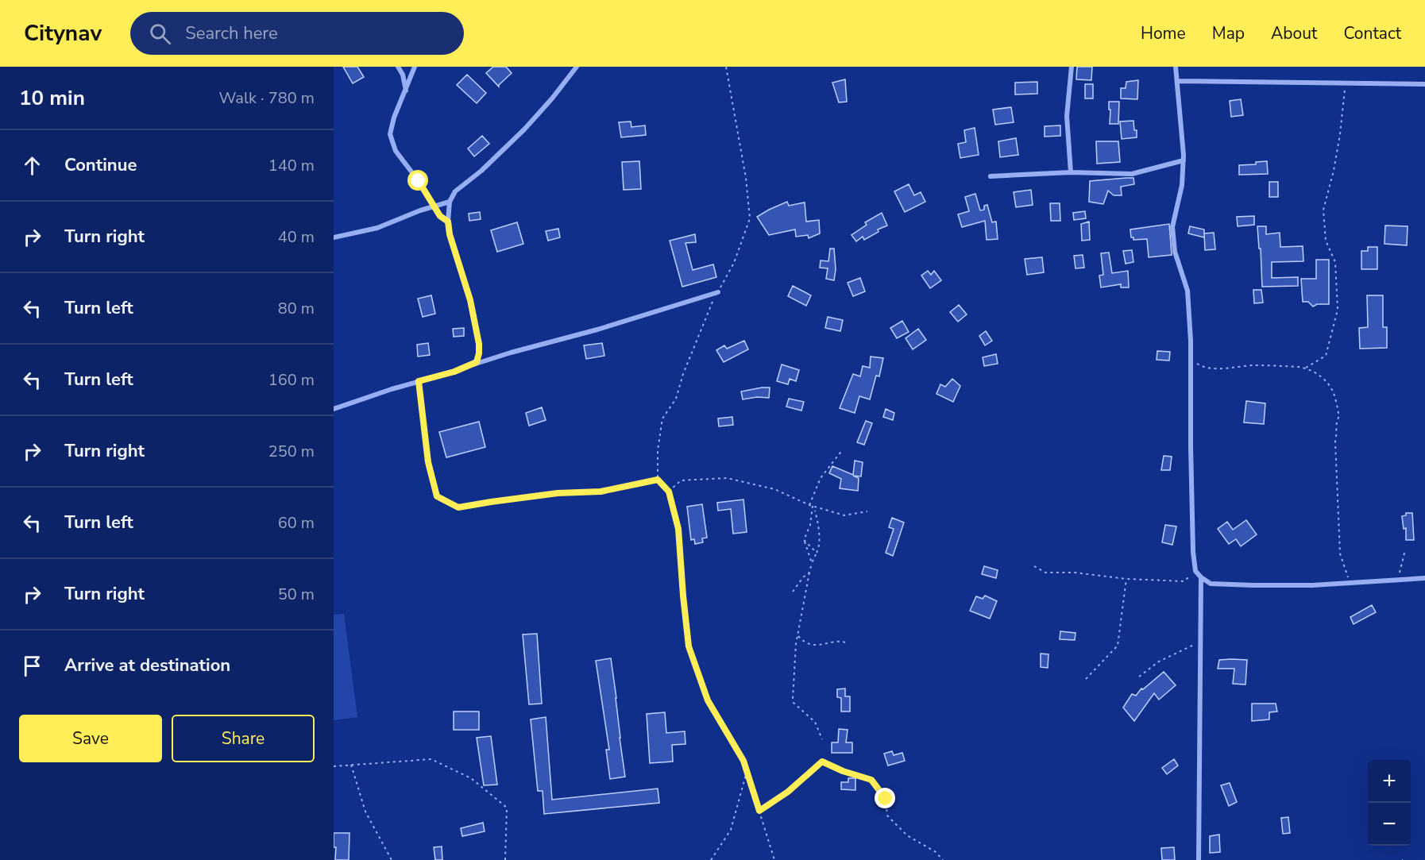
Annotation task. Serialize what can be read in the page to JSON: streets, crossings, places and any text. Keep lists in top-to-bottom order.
{
  "page": {
    "header": "Citynav",
    "search": "Search here",
    "nav": [
      "Home",
      "Map",
      "About",
      "Contact"
    ],
    "heading": ["10 min", "Walk · 780 m"],
    "list": [
      ["Continue", "140 m"],
      ["Turn right", "40 m"],
      ["Turn left", "80 m"],
      ["Turn left", "160 m"],
      ["Turn right", "250 m"],
      ["Turn left", "60 m"],
      ["Turn right", "50 m"],
      "Arrive at destination"
    ],
    "buttons": ["Save", "Share"],
    "map_buttons": ["+", "−"]
  }
}
